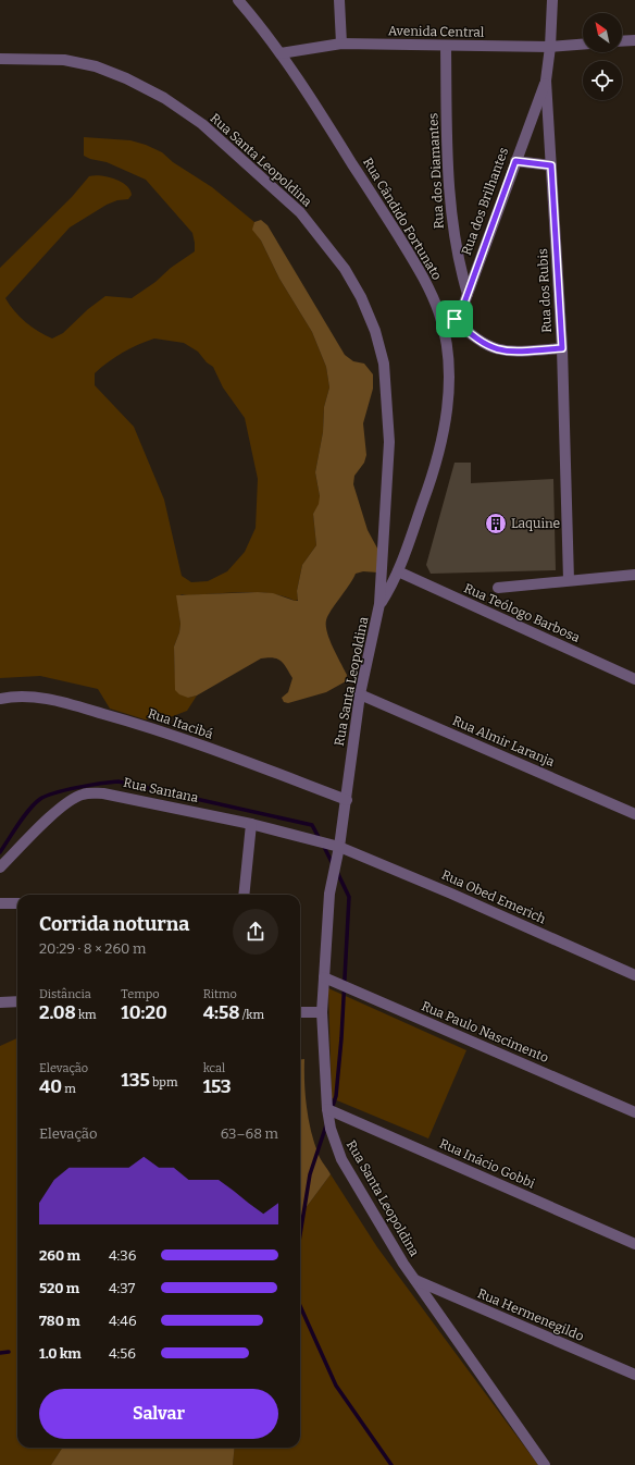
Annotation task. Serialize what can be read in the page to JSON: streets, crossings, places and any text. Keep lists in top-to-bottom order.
{
  "streets": {
    "street": [
      "Avenida Central",
      "Rua Santa Leopoldina",
      "Rua dos Diamantes",
      "Rua dos Brilhantes",
      "Rua Cândido Fortunato",
      "Rua dos Rubis",
      "Rua Teólogo Barbosa",
      "Rua Itacibá",
      "Rua Almir Laranja",
      "Rua Santana",
      "Rua Obed Emerich",
      "Rua Paulo Nascimento",
      "Rua Inácio Gobbi",
      "Rua Hermenegildo"
    ]
  },
  "crossings": [
    ["Avenida Central", "Rua dos Diamantes"],
    ["Avenida Central", "Rua Cândido Fortunato"],
    ["Avenida Central", "Rua dos Rubis"],
    ["Rua Santa Leopoldina", "Rua Cândido Fortunato"],
    ["Rua Santa Leopoldina", "Rua Itacibá"],
    ["Rua Santa Leopoldina", "Rua Almir Laranja"],
    ["Rua Santa Leopoldina", "Rua Santana"],
    ["Rua Santa Leopoldina", "Rua Obed Emerich"],
    ["Rua Santa Leopoldina", "Rua Paulo Nascimento"],
    ["Rua Santa Leopoldina", "Rua Inácio Gobbi"],
    ["Rua Santa Leopoldina", "Rua Hermenegildo"],
    ["Rua dos Diamantes", "Rua dos Brilhantes"],
    ["Rua dos Brilhantes", "Rua dos Rubis"],
    ["Rua Cândido Fortunato", "Rua Teólogo Barbosa"],
    ["Rua Santana", "Rua Obed Emerich"]
  ],
  "places": {
    "building": ["Laquine"]
  },
  "north": "top left",
  "page": {
    "heading": ["Corrida noturna", "20:29 · 8 × 260 m"],
    "stats": [
      ["Distância", "2.08 km"],
      ["Tempo", "10:20"],
      ["Ritmo", "4:58 /km"],
      ["Elevação", "40 m"],
      ["135 bpm"],
      ["kcal", "153"]
    ],
    "chart": ["Elevação", "63–68 m"],
    "list": [
      {
        "name": "260 m",
        "note": "4:36"
      },
      {
        "name": "520 m",
        "note": "4:37"
      },
      {
        "name": "780 m",
        "note": "4:46"
      },
      {
        "name": "1.0 km",
        "note": "4:56"
      }
    ],
    "buttons": "Salvar"
  }
}
